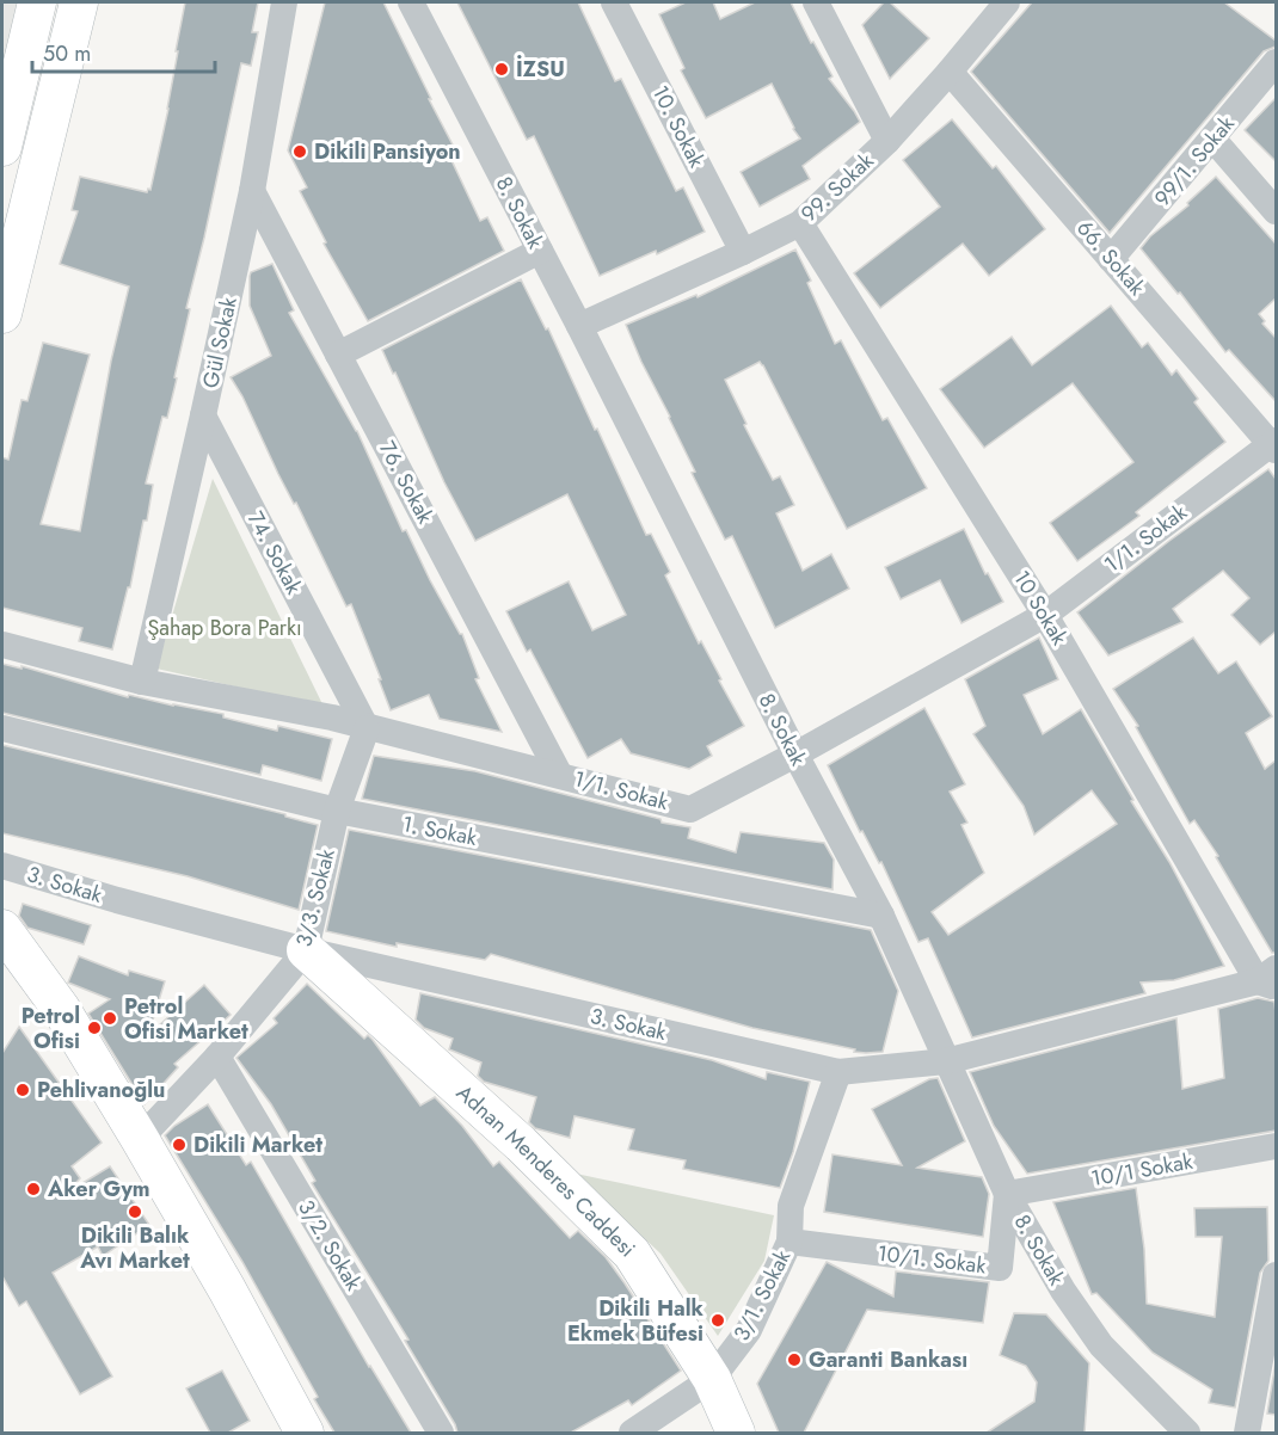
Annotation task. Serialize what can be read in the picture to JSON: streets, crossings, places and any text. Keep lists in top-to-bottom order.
{
  "streets": {
    "main road": ["Adnan Menderes Caddesi"],
    "street": [
      "10. Sokak",
      "99/1. Sokak",
      "99. Sokak",
      "8. Sokak",
      "66. Sokak",
      "Gül Sokak",
      "76. Sokak",
      "1/1. Sokak",
      "74. Sokak",
      "10 Sokak",
      "1. Sokak",
      "3. Sokak",
      "3/3. Sokak",
      "10/1 Sokak",
      "3/2. Sokak",
      "10/1. Sokak",
      "3/1. Sokak"
    ]
  },
  "crossings": [
    ["10. Sokak", "99. Sokak"],
    ["99/1. Sokak", "66. Sokak"],
    ["99. Sokak", "8. Sokak"],
    ["99. Sokak", "66. Sokak"],
    ["99. Sokak", "10 Sokak"],
    ["8. Sokak", "1/1. Sokak"],
    ["8. Sokak", "1. Sokak"],
    ["8. Sokak", "3. Sokak"],
    ["8. Sokak", "10/1 Sokak"],
    ["8. Sokak", "10/1. Sokak"],
    ["66. Sokak", "1/1. Sokak"],
    ["Gül Sokak", "76. Sokak"],
    ["Gül Sokak", "1/1. Sokak"],
    ["Gül Sokak", "74. Sokak"],
    ["76. Sokak", "1/1. Sokak"],
    ["1/1. Sokak", "74. Sokak"],
    ["1/1. Sokak", "10 Sokak"],
    ["1/1. Sokak", "3/3. Sokak"],
    ["74. Sokak", "3/3. Sokak"],
    ["10 Sokak", "3. Sokak"],
    ["1. Sokak", "3/3. Sokak"],
    ["3. Sokak", "3/3. Sokak"],
    ["3. Sokak", "Adnan Menderes Caddesi"],
    ["3. Sokak", "3/1. Sokak"],
    ["3/3. Sokak", "Adnan Menderes Caddesi"],
    ["3/3. Sokak", "3/2. Sokak"],
    ["10/1 Sokak", "10/1. Sokak"],
    ["Adnan Menderes Caddesi", "3/1. Sokak"],
    ["10/1. Sokak", "3/1. Sokak"]
  ],
  "parks": ["Şahap Bora Parkı"],
  "places": [
    "İZSU",
    "Dikili Pansiyon",
    "Petrol Ofisi Market",
    "Petrol Ofisi",
    "Pehlivanoğlu",
    "Dikili Market",
    "Aker Gym",
    "Dikili Balık Avı Market",
    "Dikili Halk Ekmek Büfesi",
    "Garanti Bankası"
  ],
  "scale_bar": "50 m"
}
